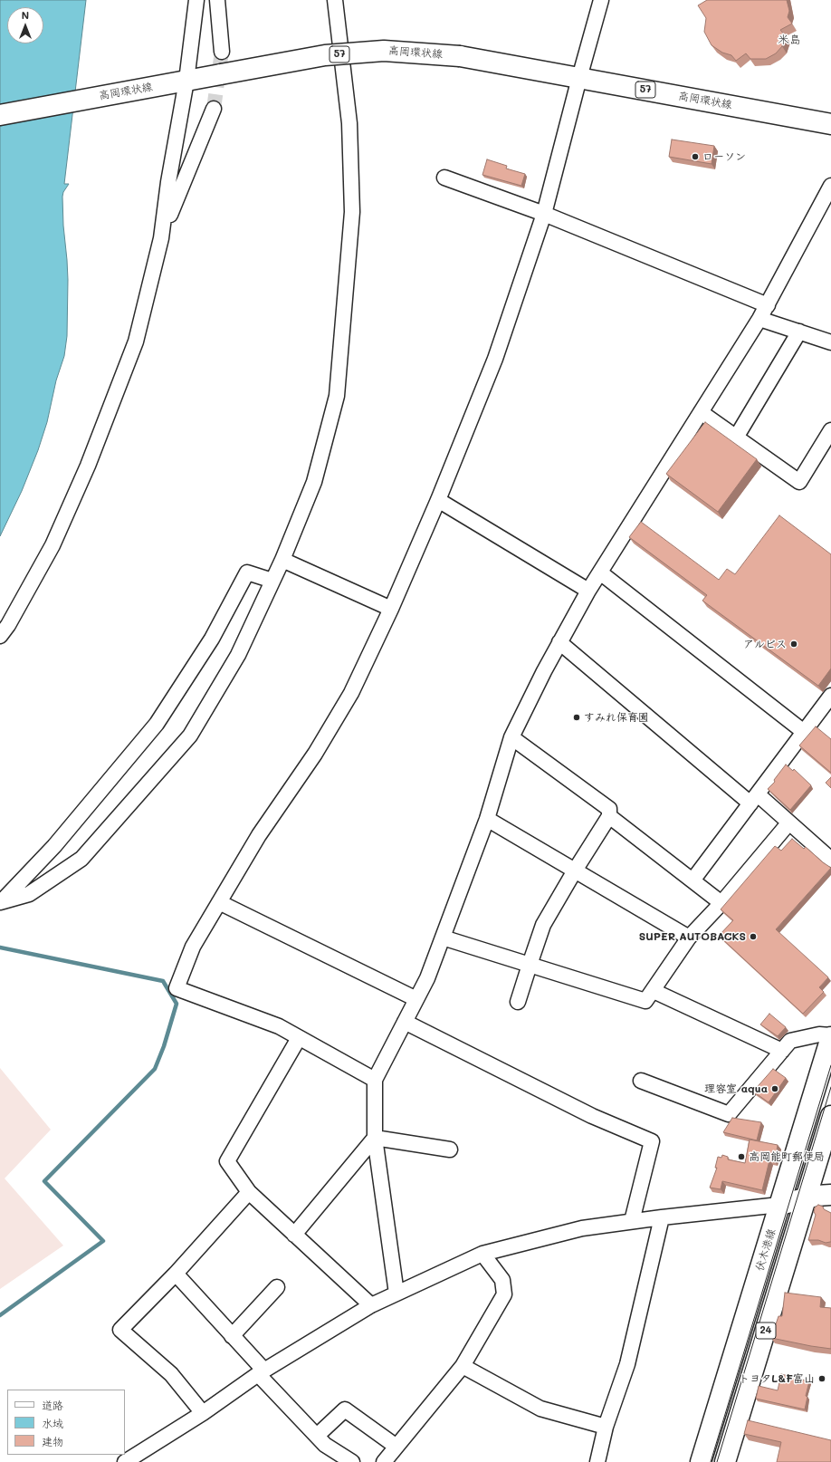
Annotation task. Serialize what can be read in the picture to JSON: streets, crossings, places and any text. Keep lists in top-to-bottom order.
{
  "streets": {
    "main road": [
      "高岡環状線",
      "57",
      "伏木港線",
      "24"
    ]
  },
  "districts": ["米島"],
  "places": [
    "ローソン",
    "アルビス",
    "すみれ保育園",
    "SUPER AUTOBACKS",
    "理容室 aqua",
    "高岡能町郵便局",
    "トヨタL&F富山"
  ],
  "legend": ["道路", "水域", "建物"],
  "north": "top"
}
